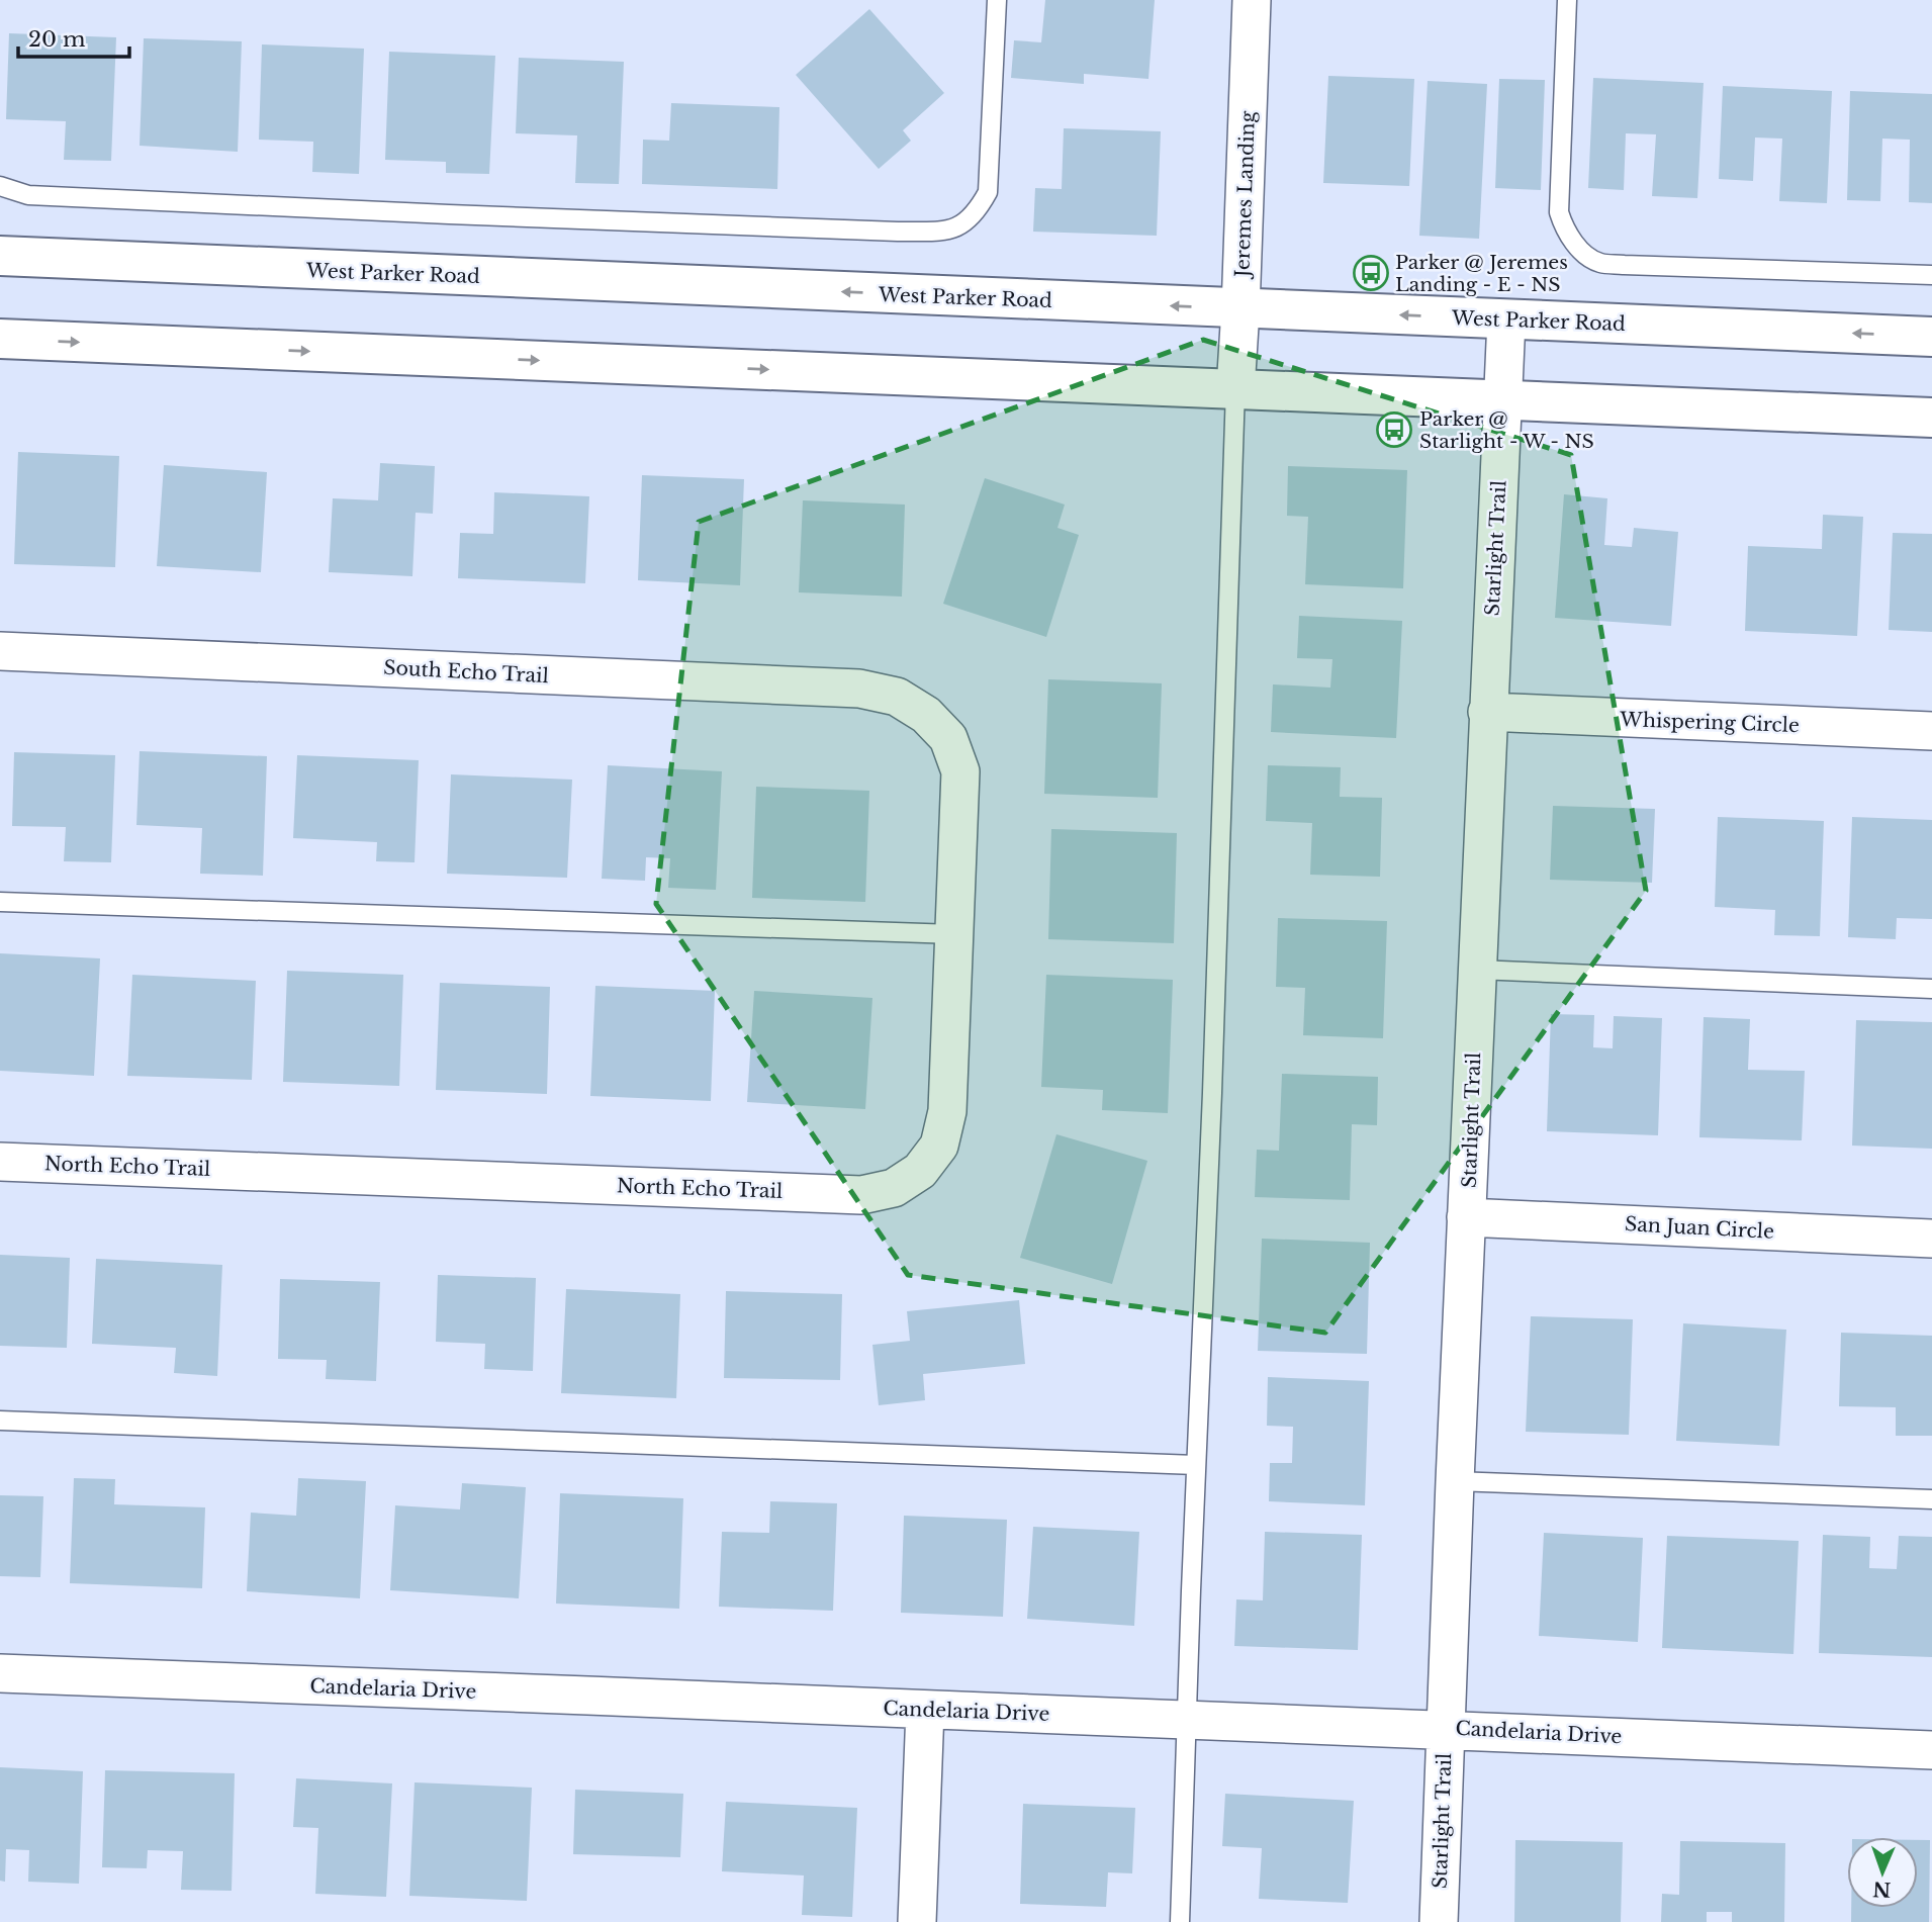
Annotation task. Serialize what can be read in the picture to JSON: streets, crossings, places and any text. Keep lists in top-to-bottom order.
{
  "streets": {
    "main road": ["West Parker Road"],
    "street": [
      "Jeremes Landing",
      "Starlight Trail",
      "South Echo Trail",
      "Whispering Circle",
      "North Echo Trail",
      "San Juan Circle",
      "Candelaria Drive"
    ]
  },
  "crossings": [
    ["Jeremes Landing", "West Parker Road"],
    ["West Parker Road", "Starlight Trail"],
    ["Starlight Trail", "Whispering Circle"],
    ["Starlight Trail", "San Juan Circle"],
    ["Starlight Trail", "Candelaria Drive"],
    ["South Echo Trail", "North Echo Trail"]
  ],
  "places": {
    "bus stop": ["Parker @ Jeremes Landing - E - NS", "Parker @ Starlight - W - NS"]
  },
  "scale_bar": "20 m",
  "north": "bottom"
}
